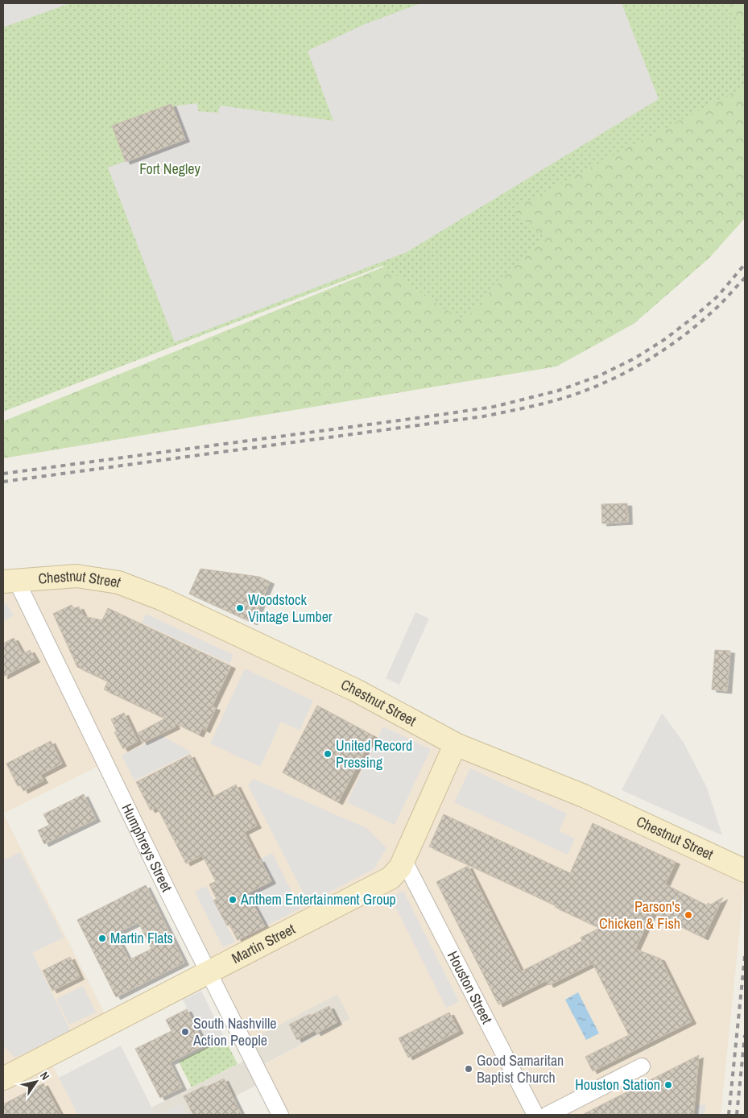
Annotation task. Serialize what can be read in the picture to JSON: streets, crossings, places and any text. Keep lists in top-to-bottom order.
{
  "streets": {
    "street": [
      "Chestnut Street",
      "Humphreys Street",
      "Martin Street",
      "Houston Street"
    ]
  },
  "crossings": [
    ["Chestnut Street", "Humphreys Street"],
    ["Chestnut Street", "Martin Street"],
    ["Humphreys Street", "Martin Street"],
    ["Martin Street", "Houston Street"]
  ],
  "parks": ["Fort Negley"],
  "places": [
    "Woodstock Vintage Lumber",
    "United Record Pressing",
    "Anthem Entertainment Group",
    "Parson's Chicken & Fish",
    "Martin Flats",
    "South Nashville Action People",
    "Good Samaritan Baptist Church",
    "Houston Station"
  ],
  "north": "top right"
}
